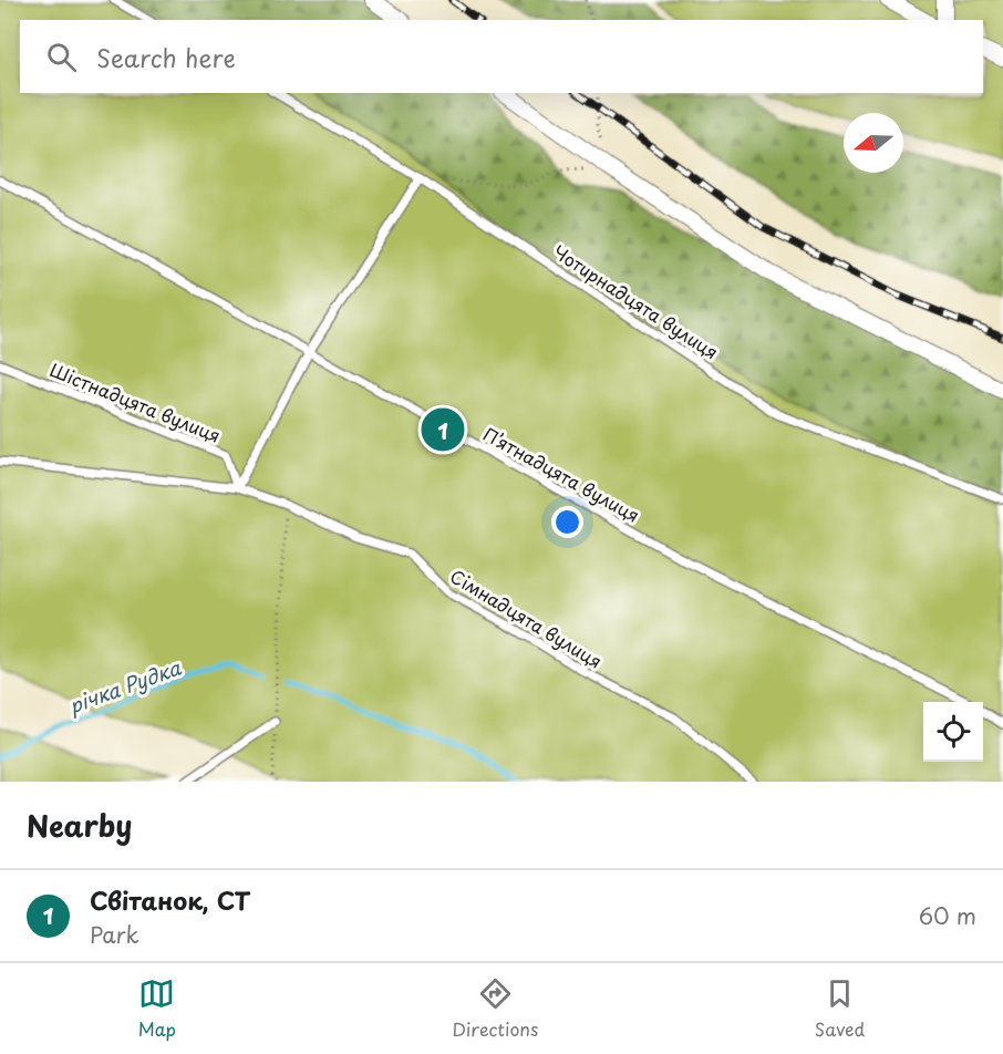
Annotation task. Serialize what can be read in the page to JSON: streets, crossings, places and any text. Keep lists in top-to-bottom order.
{
  "streets": {
    "lane": [
      "Чотирнадцята вулиця",
      "Шістнадцята вулиця",
      "П’ятнадцята вулиця",
      "Сімнадцята вулиця"
    ]
  },
  "crossings": [
    ["Шістнадцята вулиця", "Сімнадцята вулиця"]
  ],
  "water": ["річка Рудка"],
  "north": "left",
  "page": {
    "search": "Search here",
    "pins": "1",
    "heading": "Nearby",
    "list": [
      {
        "mark": "1",
        "name": "Світанок, СТ",
        "note": "Park",
        "value": "60 m"
      }
    ],
    "nav": ["Map", "Directions", "Saved"]
  }
}
